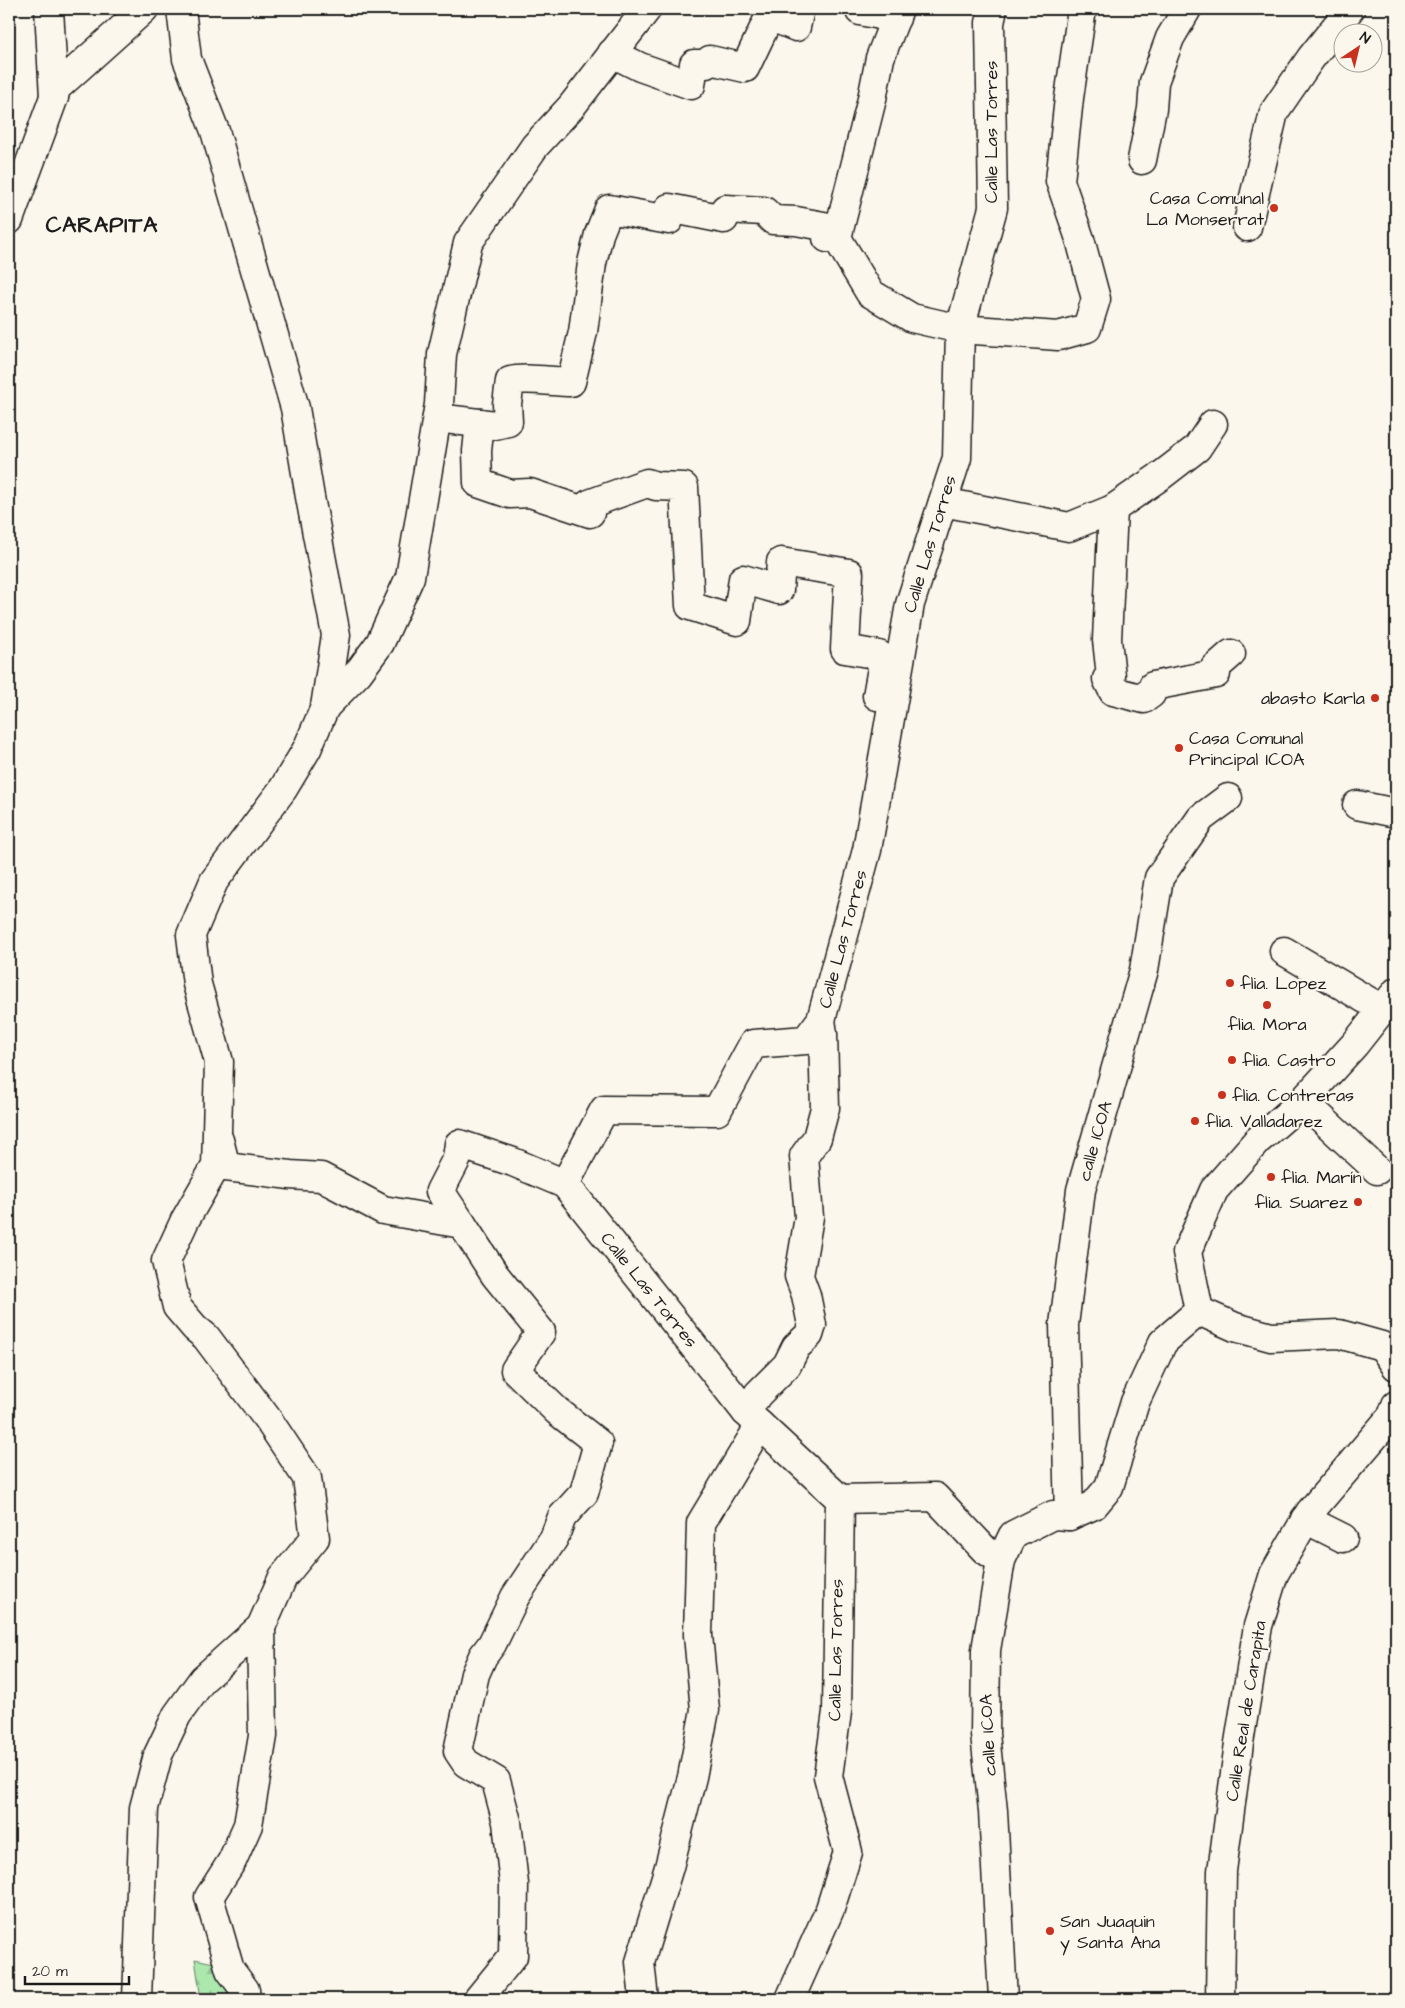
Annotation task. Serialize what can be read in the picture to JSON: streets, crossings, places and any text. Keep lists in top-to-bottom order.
{
  "streets": {
    "street": ["Calle Las Torres", "calle ICOA", "Calle Real de Carapita"]
  },
  "districts": ["CARAPITA"],
  "places": [
    "Casa Comunal La Monserrat",
    "abasto Karla",
    "Casa Comunal Principal ICOA",
    "flia. Lopez",
    "flia. Mora",
    "flia. Castro",
    "flia. Contreras",
    "flia. Valladarez",
    "flia. Marín",
    "flia. Suarez",
    "San Juaquin y Santa Ana"
  ],
  "scale_bar": "20 m",
  "north": "top right"
}
